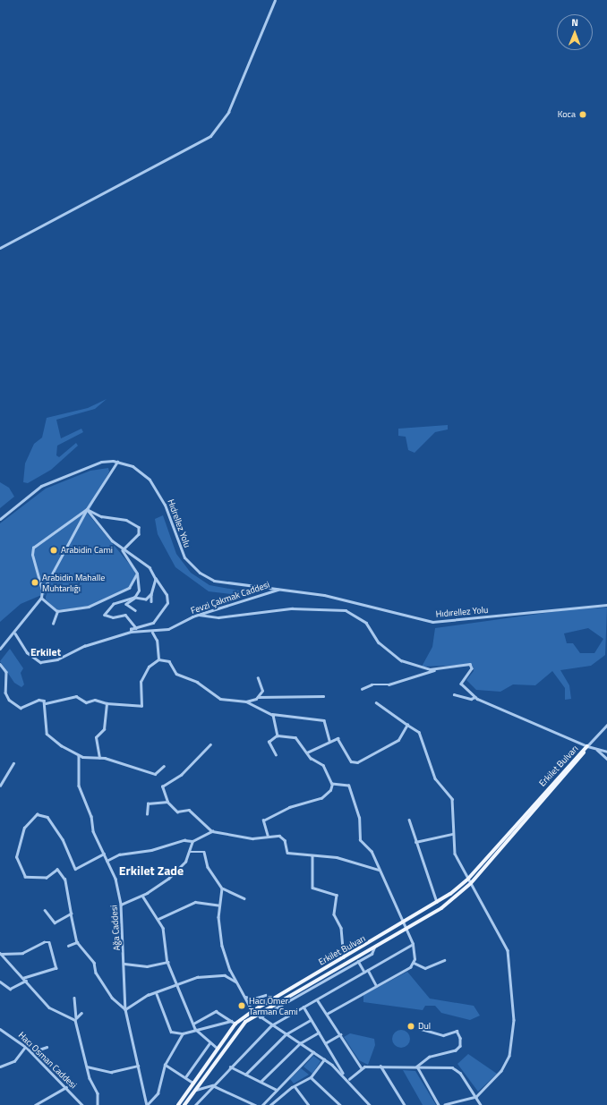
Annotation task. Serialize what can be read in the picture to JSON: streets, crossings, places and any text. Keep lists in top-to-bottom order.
{
  "streets": {
    "main road": ["Erkilet Bulvarı"],
    "street": [
      "Hıdrellez Yolu",
      "Fevzi Çakmak Caddesi",
      "Hıdırellez Yolu",
      "Ağa Caddesi",
      "Hacı Osman Caddesi"
    ]
  },
  "crossings": [
    ["Hıdrellez Yolu", "Fevzi Çakmak Caddesi"],
    ["Hıdrellez Yolu", "Hıdırellez Yolu"],
    ["Fevzi Çakmak Caddesi", "Hıdırellez Yolu"]
  ],
  "districts": ["Erkilet", "Erkilet Zade"],
  "places": [
    "Koca",
    "Arabidin Cami",
    "Arabidin Mahalle Muhtarlığı",
    "Hacı Ömer Tarman Cami",
    "Dul"
  ],
  "north": "top"
}
